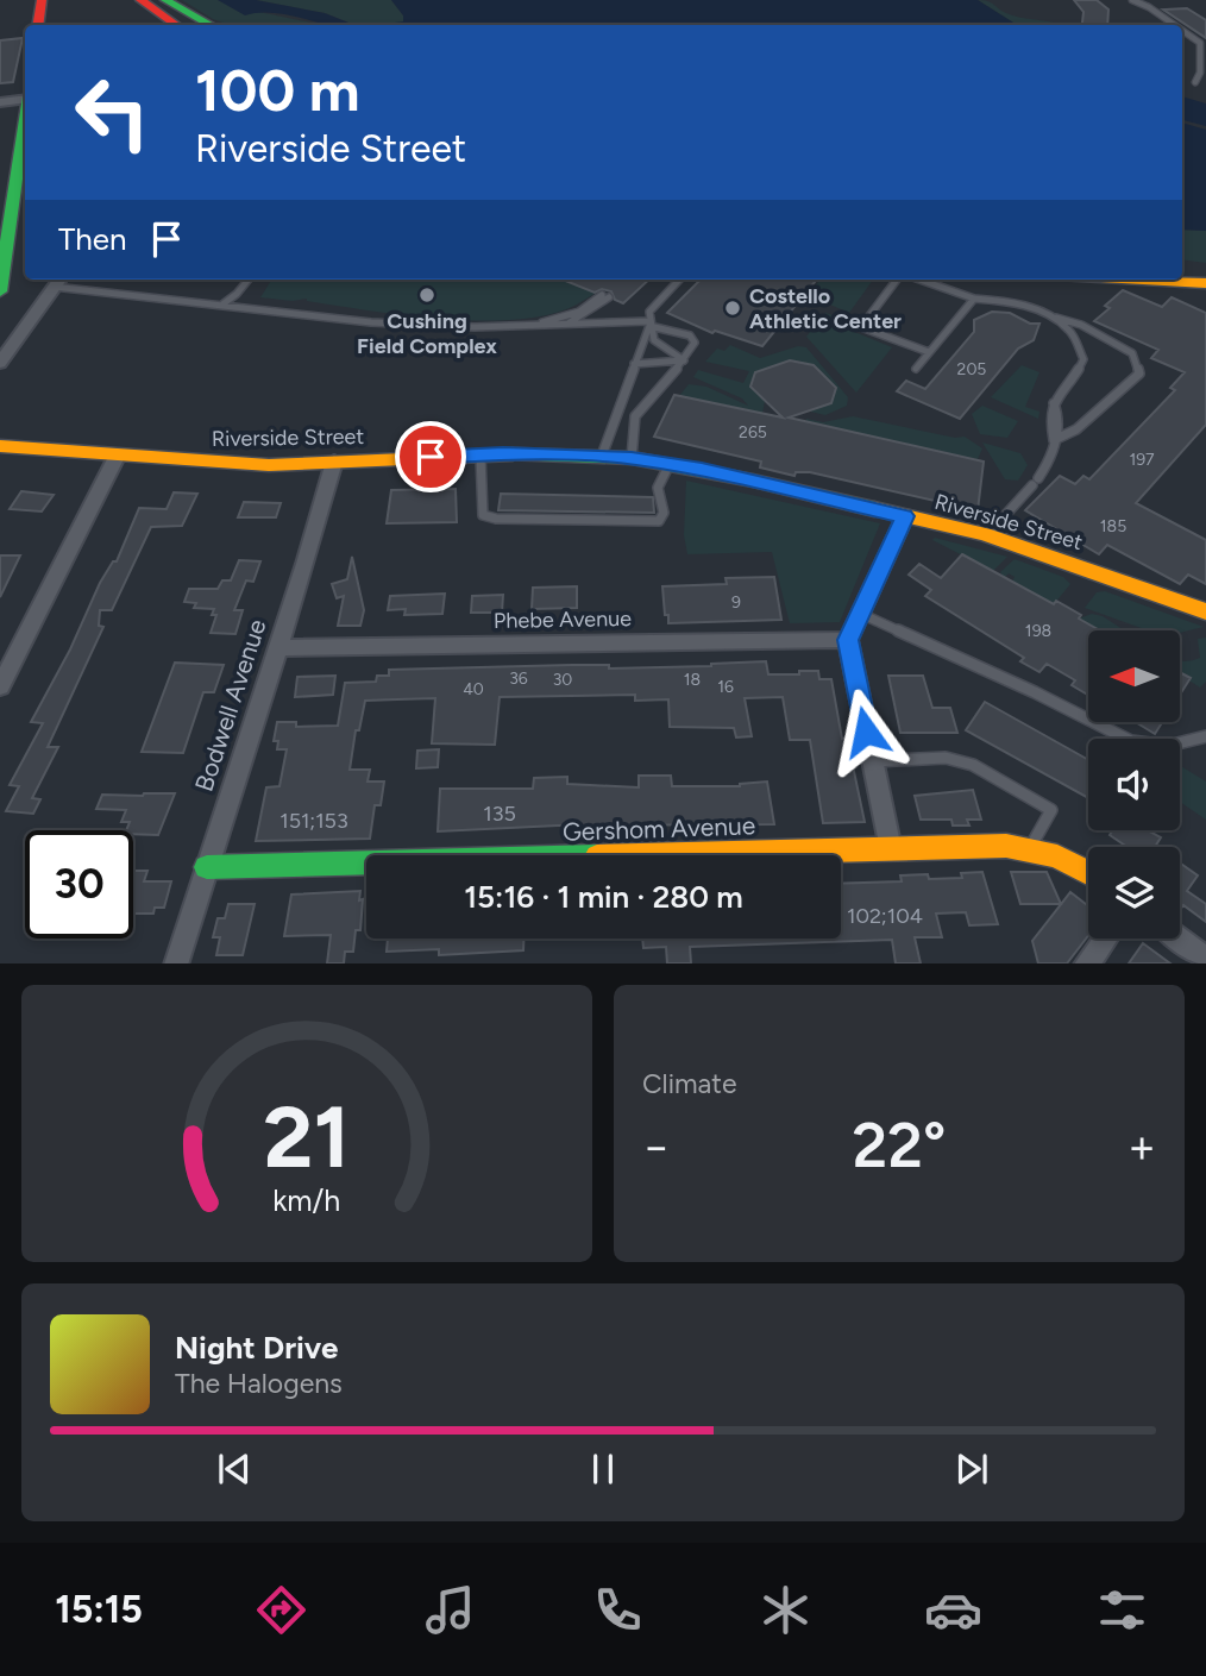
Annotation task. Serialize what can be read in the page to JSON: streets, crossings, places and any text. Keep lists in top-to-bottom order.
{
  "streets": {
    "main road": ["Riverside Street", "Gershom Avenue"],
    "street": ["Phebe Avenue", "Bodwell Avenue"]
  },
  "crossings": [
    ["Riverside Street", "Bodwell Avenue"],
    ["Phebe Avenue", "Bodwell Avenue"],
    ["Bodwell Avenue", "Gershom Avenue"]
  ],
  "places": ["Cushing Field Complex", "Costello Athletic Center"],
  "house_numbers": [
    "205",
    "265",
    "197",
    "185",
    "9",
    "198",
    "36",
    "30",
    "18",
    "16",
    "40",
    "135",
    "151;153",
    "102;104"
  ],
  "north": "left",
  "page": {
    "turn": ["100 m", "Riverside Street"],
    "then": "Then",
    "limit": "30",
    "trip": "15:16 · 1 min · 280 m",
    "tile": "Climate",
    "heat": ["−", "22°", "+"],
    "song": ["Night Drive", "The Halogens"],
    "tabs": "15:15",
    "gauge": ["21", "km/h"]
  }
}
